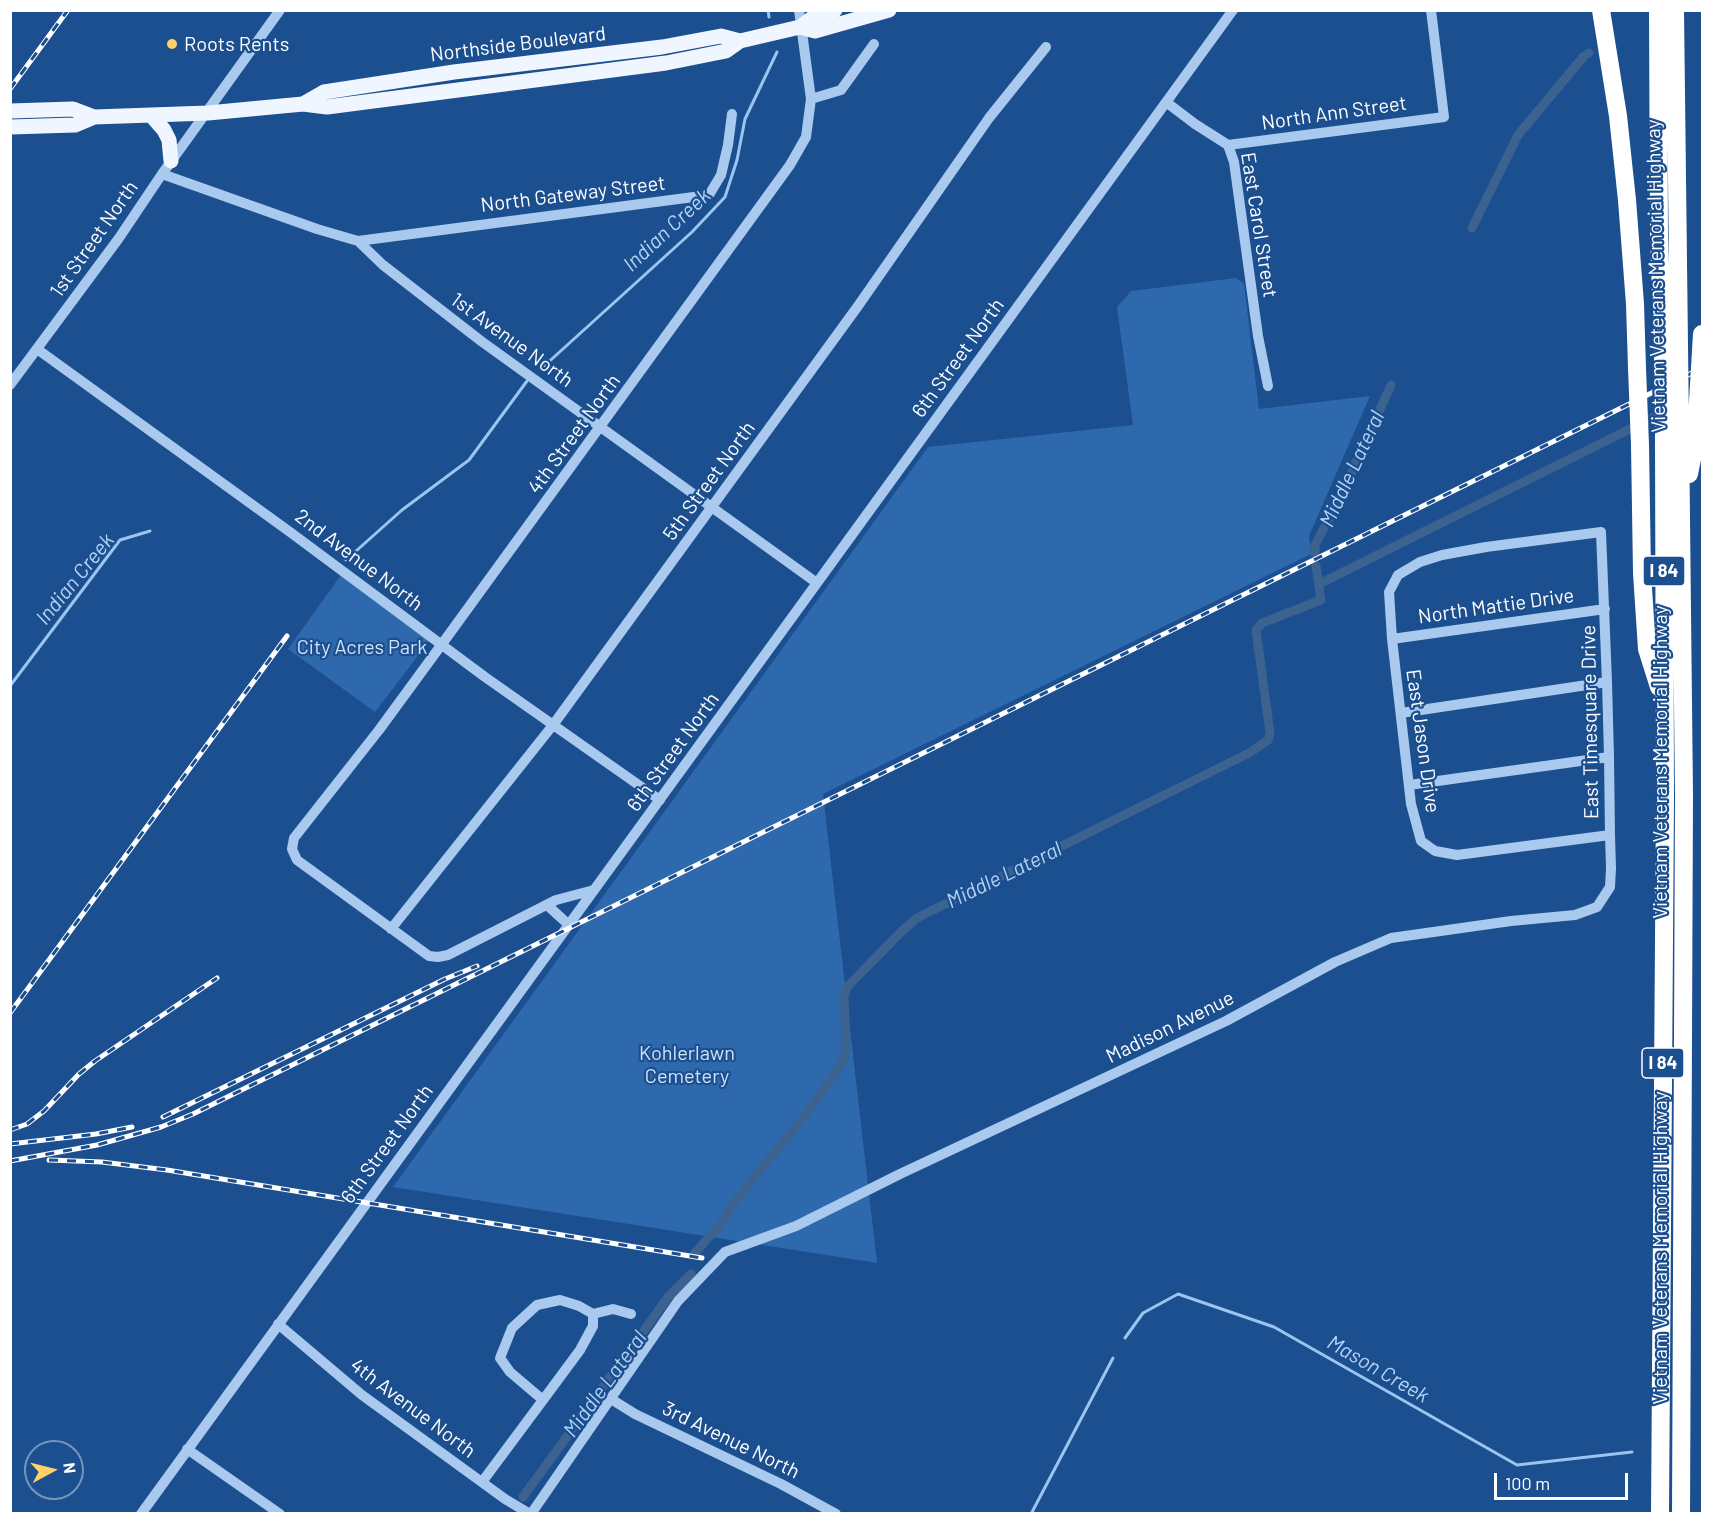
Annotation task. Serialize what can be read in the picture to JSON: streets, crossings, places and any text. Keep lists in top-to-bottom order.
{
  "streets": {
    "highway": ["Vietnam Veterans Memorial Highway", "I 84"],
    "main road": ["Northside Boulevard"],
    "street": [
      "North Ann Street",
      "North Gateway Street",
      "East Carol Street",
      "1st Street North",
      "1st Avenue North",
      "6th Street North",
      "4th Street North",
      "5th Street North",
      "2nd Avenue North",
      "North Mattie Drive",
      "East Timesquare Drive",
      "East Jason Drive",
      "Madison Avenue",
      "4th Avenue North",
      "3rd Avenue North"
    ]
  },
  "crossings": [
    ["Northside Boulevard", "1st Street North"],
    ["Northside Boulevard", "4th Street North"],
    ["North Ann Street", "East Carol Street"],
    ["North Gateway Street", "1st Avenue North"],
    ["East Carol Street", "6th Street North"],
    ["1st Street North", "1st Avenue North"],
    ["1st Street North", "2nd Avenue North"],
    ["1st Avenue North", "6th Street North"],
    ["1st Avenue North", "4th Street North"],
    ["1st Avenue North", "5th Street North"],
    ["6th Street North", "2nd Avenue North"],
    ["6th Street North", "4th Avenue North"],
    ["4th Street North", "5th Street North"],
    ["4th Street North", "2nd Avenue North"],
    ["5th Street North", "2nd Avenue North"],
    ["North Mattie Drive", "East Timesquare Drive"],
    ["North Mattie Drive", "East Jason Drive"],
    ["East Timesquare Drive", "East Jason Drive"],
    ["East Timesquare Drive", "Madison Avenue"],
    ["Madison Avenue", "4th Avenue North"],
    ["Madison Avenue", "3rd Avenue North"]
  ],
  "water": ["Indian Creek", "Middle Lateral", "Mason Creek"],
  "parks": ["City Acres Park", "Kohlerlawn Cemetery"],
  "places": ["Roots Rents"],
  "scale_bar": "100 m",
  "north": "right"
}
